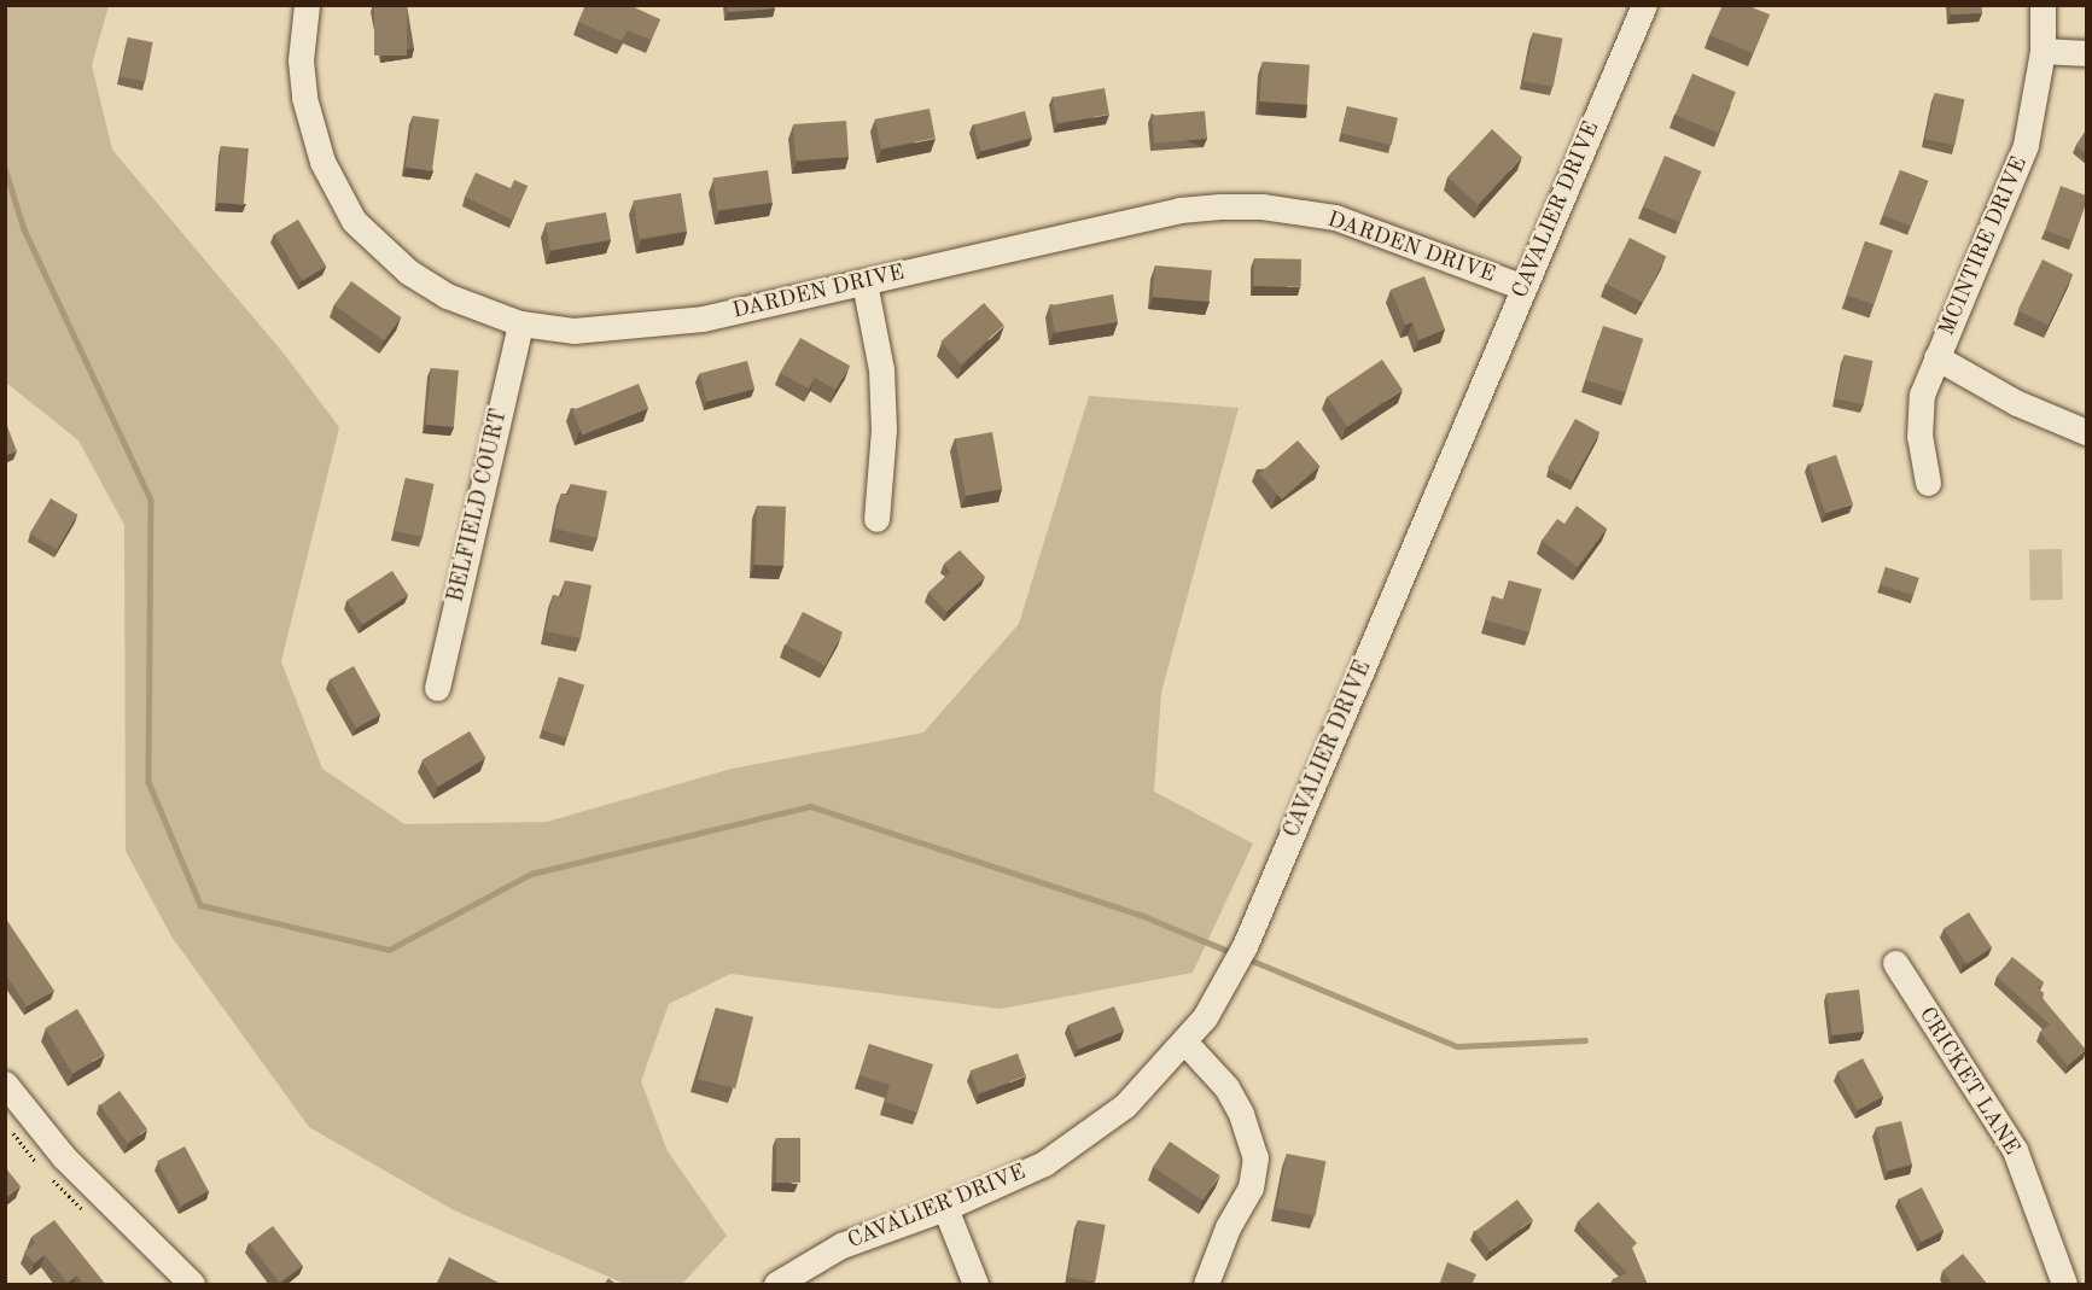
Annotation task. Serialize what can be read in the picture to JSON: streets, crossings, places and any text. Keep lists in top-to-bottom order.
{
  "streets": {
    "street": [
      "CAVALIER DRIVE",
      "MCINTIRE DRIVE",
      "DARDEN DRIVE",
      "BELFIELD COURT",
      "CRICKET LANE"
    ]
  },
  "crossings": [
    ["CAVALIER DRIVE", "DARDEN DRIVE"],
    ["DARDEN DRIVE", "BELFIELD COURT"]
  ]
}
